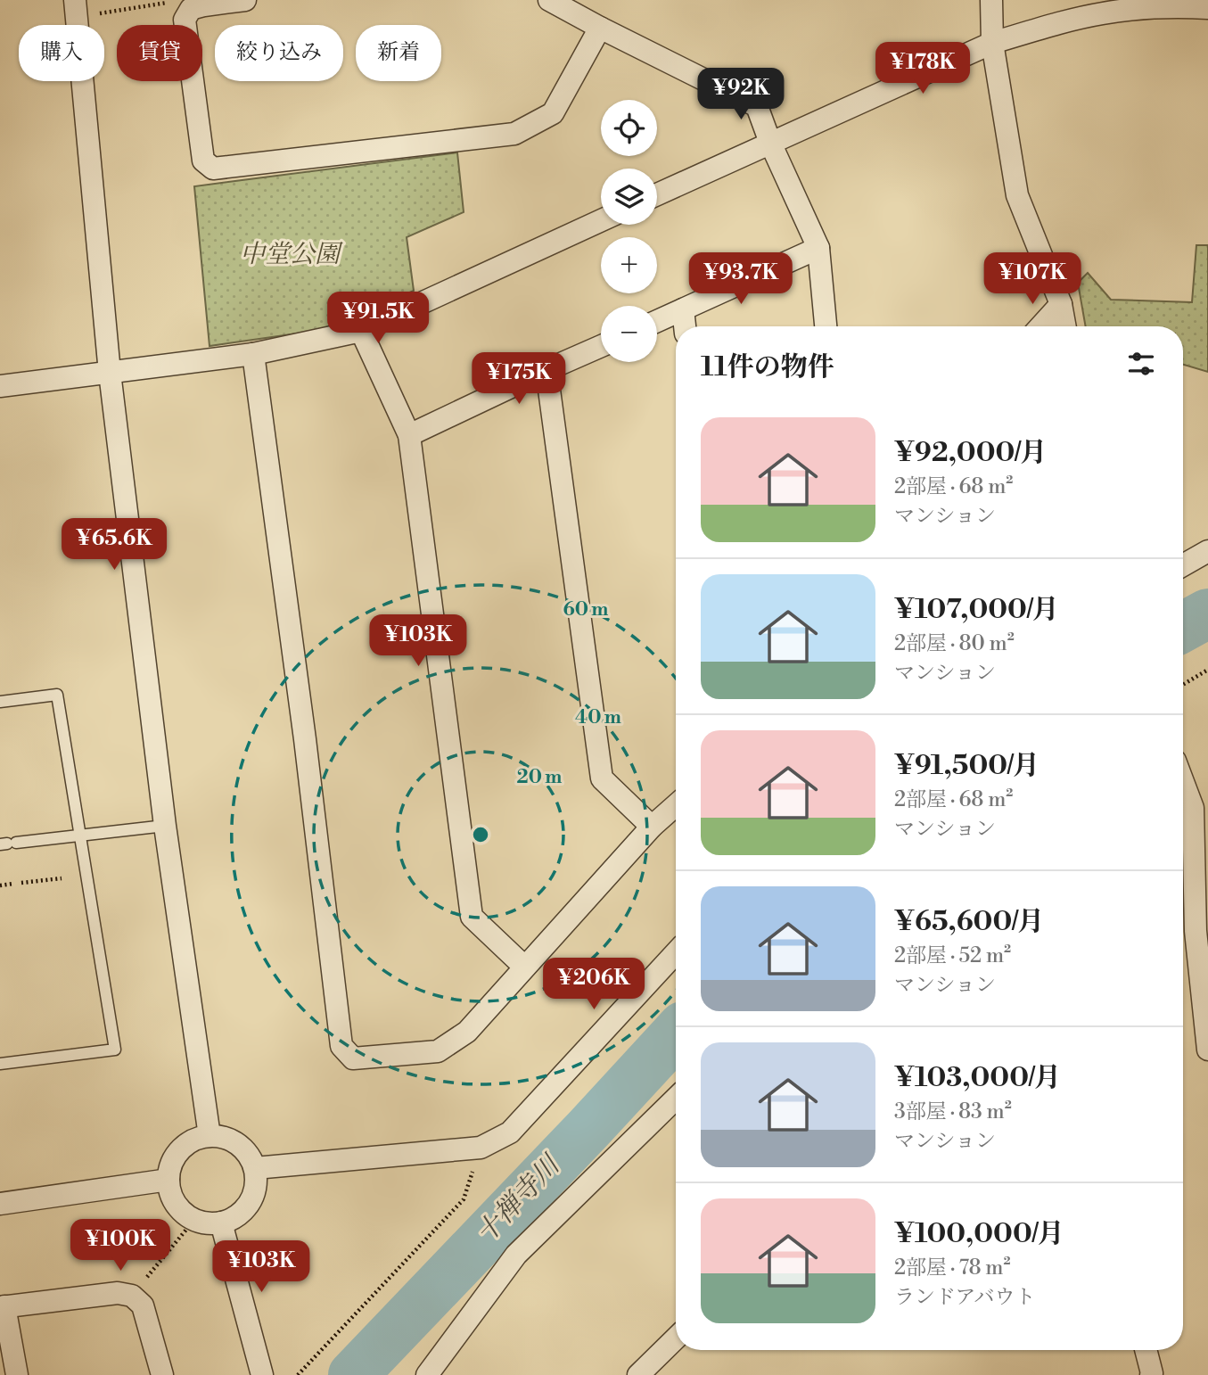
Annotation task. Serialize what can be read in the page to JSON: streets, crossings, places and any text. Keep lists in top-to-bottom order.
{
  "water": ["十禅寺川"],
  "parks": ["中堂公園"],
  "page": {
    "chip": [
      "購入",
      "賃貸",
      "絞り込み",
      "新着"
    ],
    "price": [
      "¥178K",
      "¥92K",
      "¥93.7K",
      "¥107K",
      "¥91.5K",
      "¥175K",
      "¥65.6K",
      "¥103K",
      "¥206K",
      "¥100K",
      "¥103K"
    ],
    "map_buttons": ["+", "−"],
    "heading": "11件の物件",
    "list": [
      {
        "name": "¥92,000/月",
        "note": "2部屋 · 68 m² · マンション"
      },
      {
        "name": "¥107,000/月",
        "note": "2部屋 · 80 m² · マンション"
      },
      {
        "name": "¥91,500/月",
        "note": "2部屋 · 68 m² · マンション"
      },
      {
        "name": "¥65,600/月",
        "note": "2部屋 · 52 m² · マンション"
      },
      {
        "name": "¥103,000/月",
        "note": "3部屋 · 83 m² · マンション"
      },
      {
        "name": "¥100,000/月",
        "note": "2部屋 · 78 m² · ランドアバウト"
      }
    ]
  },
  "rings": ["60 m", "40 m", "20 m"]
}
